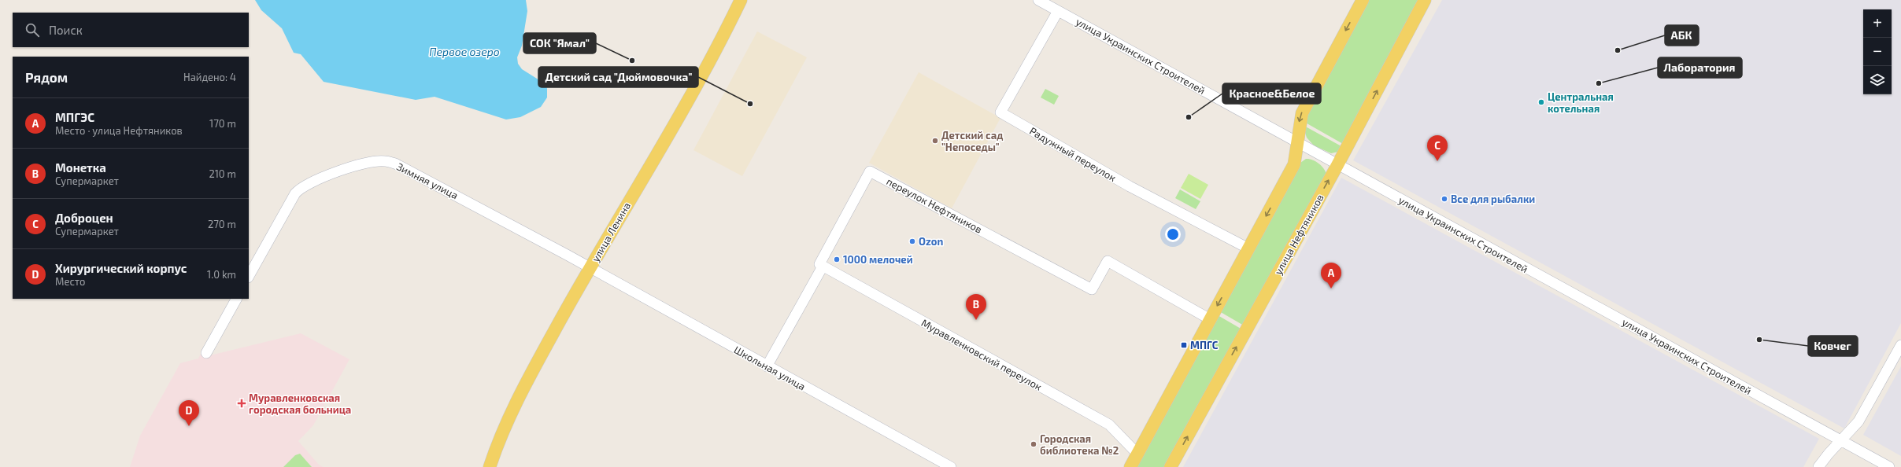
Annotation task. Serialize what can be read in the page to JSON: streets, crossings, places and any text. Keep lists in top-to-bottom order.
{
  "streets": {
    "main road": ["улица Ленина", "улица Нефтяников"],
    "street": [
      "улица Украинских Строителей",
      "Радужный переулок",
      "Зимняя улица",
      "переулок Нефтяников",
      "Муравленковский переулок",
      "Школьная улица"
    ]
  },
  "crossings": [
    ["улица Украинских Строителей", "Радужный переулок"],
    ["улица Украинских Строителей", "улица Нефтяников"],
    ["Зимняя улица", "улица Ленина"],
    ["Зимняя улица", "Школьная улица"],
    ["переулок Нефтяников", "Муравленковский переулок"],
    ["переулок Нефтяников", "Школьная улица"],
    ["улица Ленина", "Школьная улица"]
  ],
  "water": ["Первое озеро"],
  "places": {
    "other": [
      "АБК",
      "СОК \"Ямал\"",
      "Лаборатория",
      "Центральная котельная",
      "Детский сад \"Дюймовочка\"",
      "Красное&Белое",
      "Детский сад \"Непоседы\"",
      "Все для рыбалки",
      "Ozon",
      "1000 мелочей",
      "Ковчег",
      "Городская библиотека №2"
    ],
    "transit": ["МПГС"],
    "health": ["Муравленковская городская больница"]
  },
  "page": {
    "map_buttons": ["+", "−"],
    "search": "Поиск",
    "heading": ["Рядом", "Найдено: 4"],
    "list": [
      {
        "mark": "A",
        "name": "МПГЭС",
        "note": "Место · улица Нефтяников",
        "value": "170 m"
      },
      {
        "mark": "B",
        "name": "Монетка",
        "note": "Супермаркет",
        "value": "210 m"
      },
      {
        "mark": "C",
        "name": "Доброцен",
        "note": "Супермаркет",
        "value": "270 m"
      },
      {
        "mark": "D",
        "name": "Хирургический корпус",
        "note": "Место",
        "value": "1.0 km"
      }
    ],
    "pins": [
      "C",
      "A",
      "B",
      "D"
    ]
  }
}
